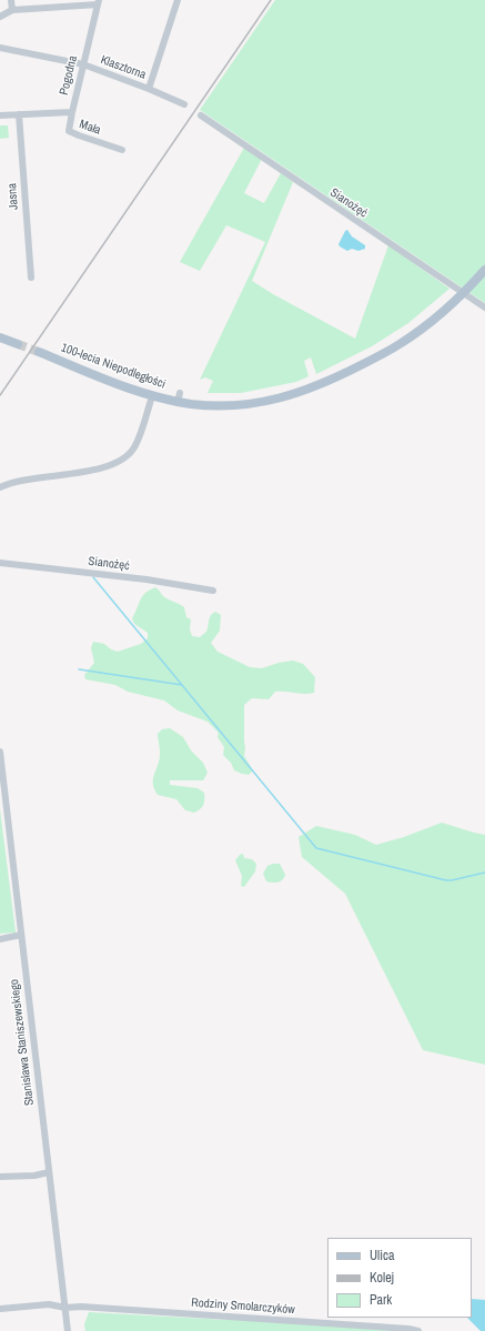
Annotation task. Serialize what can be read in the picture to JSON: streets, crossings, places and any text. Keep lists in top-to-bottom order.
{
  "streets": {
    "main road": ["100-lecia Niepodległości"],
    "street": [
      "Klasztorna",
      "Pogodna",
      "Mała",
      "Jasna",
      "Sianożęć",
      "Stanisława Staniszewskiego",
      "Rodziny Smolarczyków"
    ]
  },
  "crossings": [
    ["Klasztorna", "Pogodna"],
    ["Pogodna", "Mała"],
    ["Pogodna", "Jasna"],
    ["Sianożęć", "100-lecia Niepodległości"],
    ["Stanisława Staniszewskiego", "Rodziny Smolarczyków"]
  ],
  "legend": ["Ulica", "Kolej", "Park"]
}
